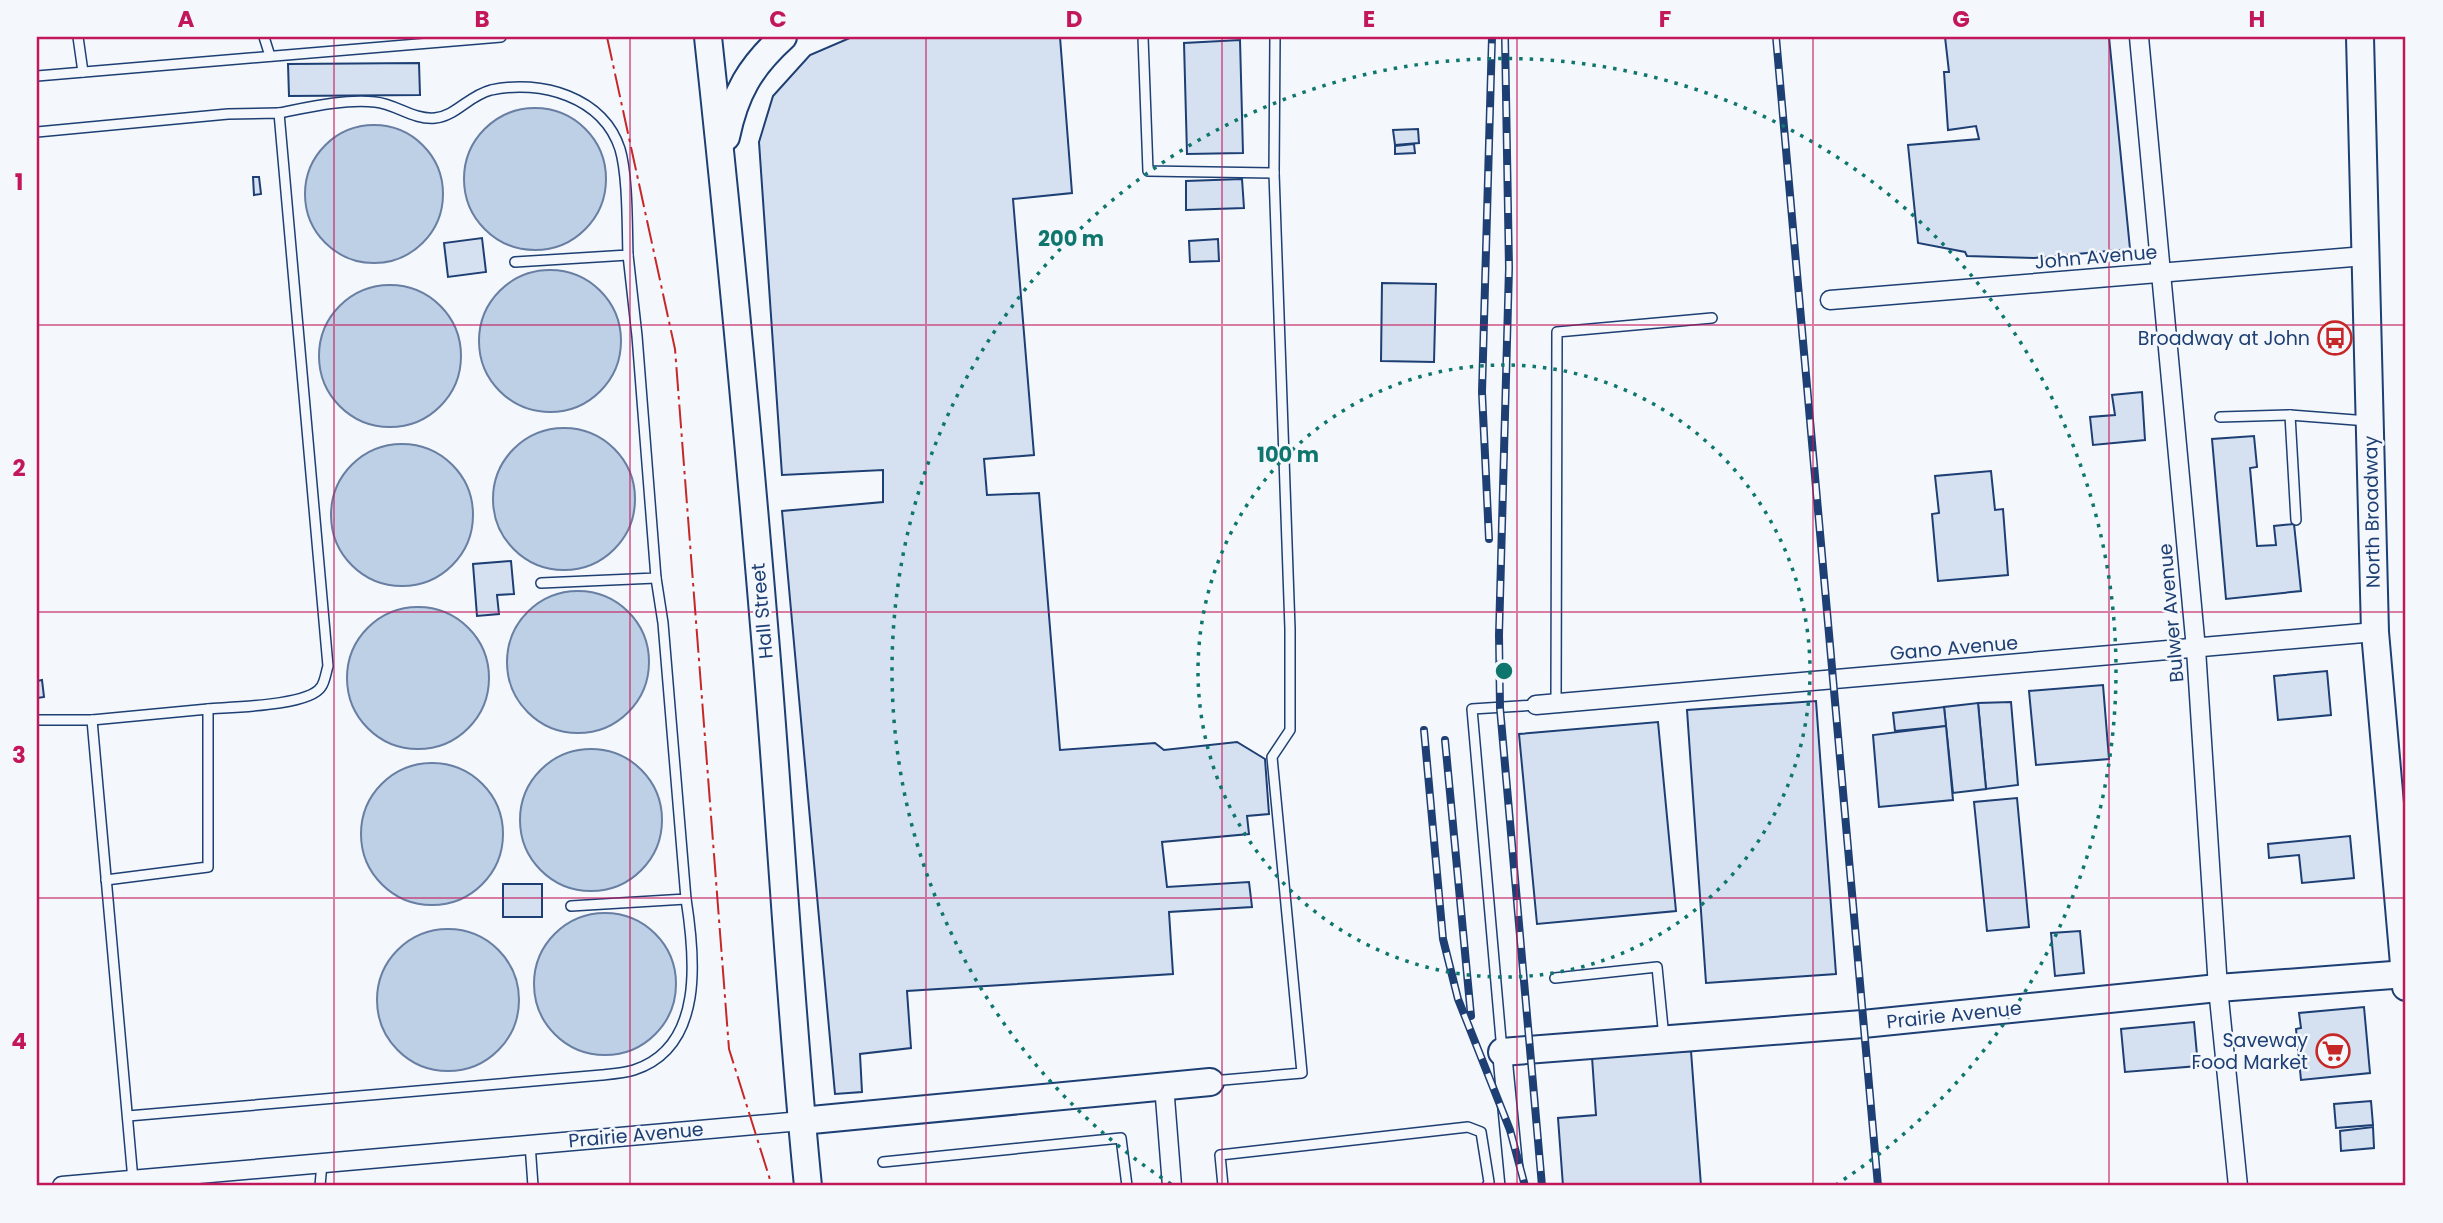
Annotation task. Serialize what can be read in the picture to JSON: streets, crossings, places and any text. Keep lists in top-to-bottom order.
{
  "streets": {
    "main road": ["North Broadway", "Hall Street", "Prairie Avenue"],
    "street": ["John Avenue", "Bulwer Avenue", "Gano Avenue"]
  },
  "crossings": [
    ["John Avenue", "North Broadway"],
    ["John Avenue", "Bulwer Avenue"],
    ["North Broadway", "Gano Avenue"],
    ["North Broadway", "Prairie Avenue"],
    ["Hall Street", "Prairie Avenue"],
    ["Bulwer Avenue", "Gano Avenue"],
    ["Bulwer Avenue", "Prairie Avenue"]
  ],
  "places": {
    "bus stop": ["Broadway at John"],
    "supermarket": ["Saveway Food Market"]
  },
  "grid": {
    "columns": [
      "A",
      "B",
      "C",
      "D",
      "E",
      "F",
      "G",
      "H"
    ],
    "rows": [
      "1",
      "2",
      "3",
      "4"
    ]
  },
  "rings": ["200 m", "100 m"]
}
